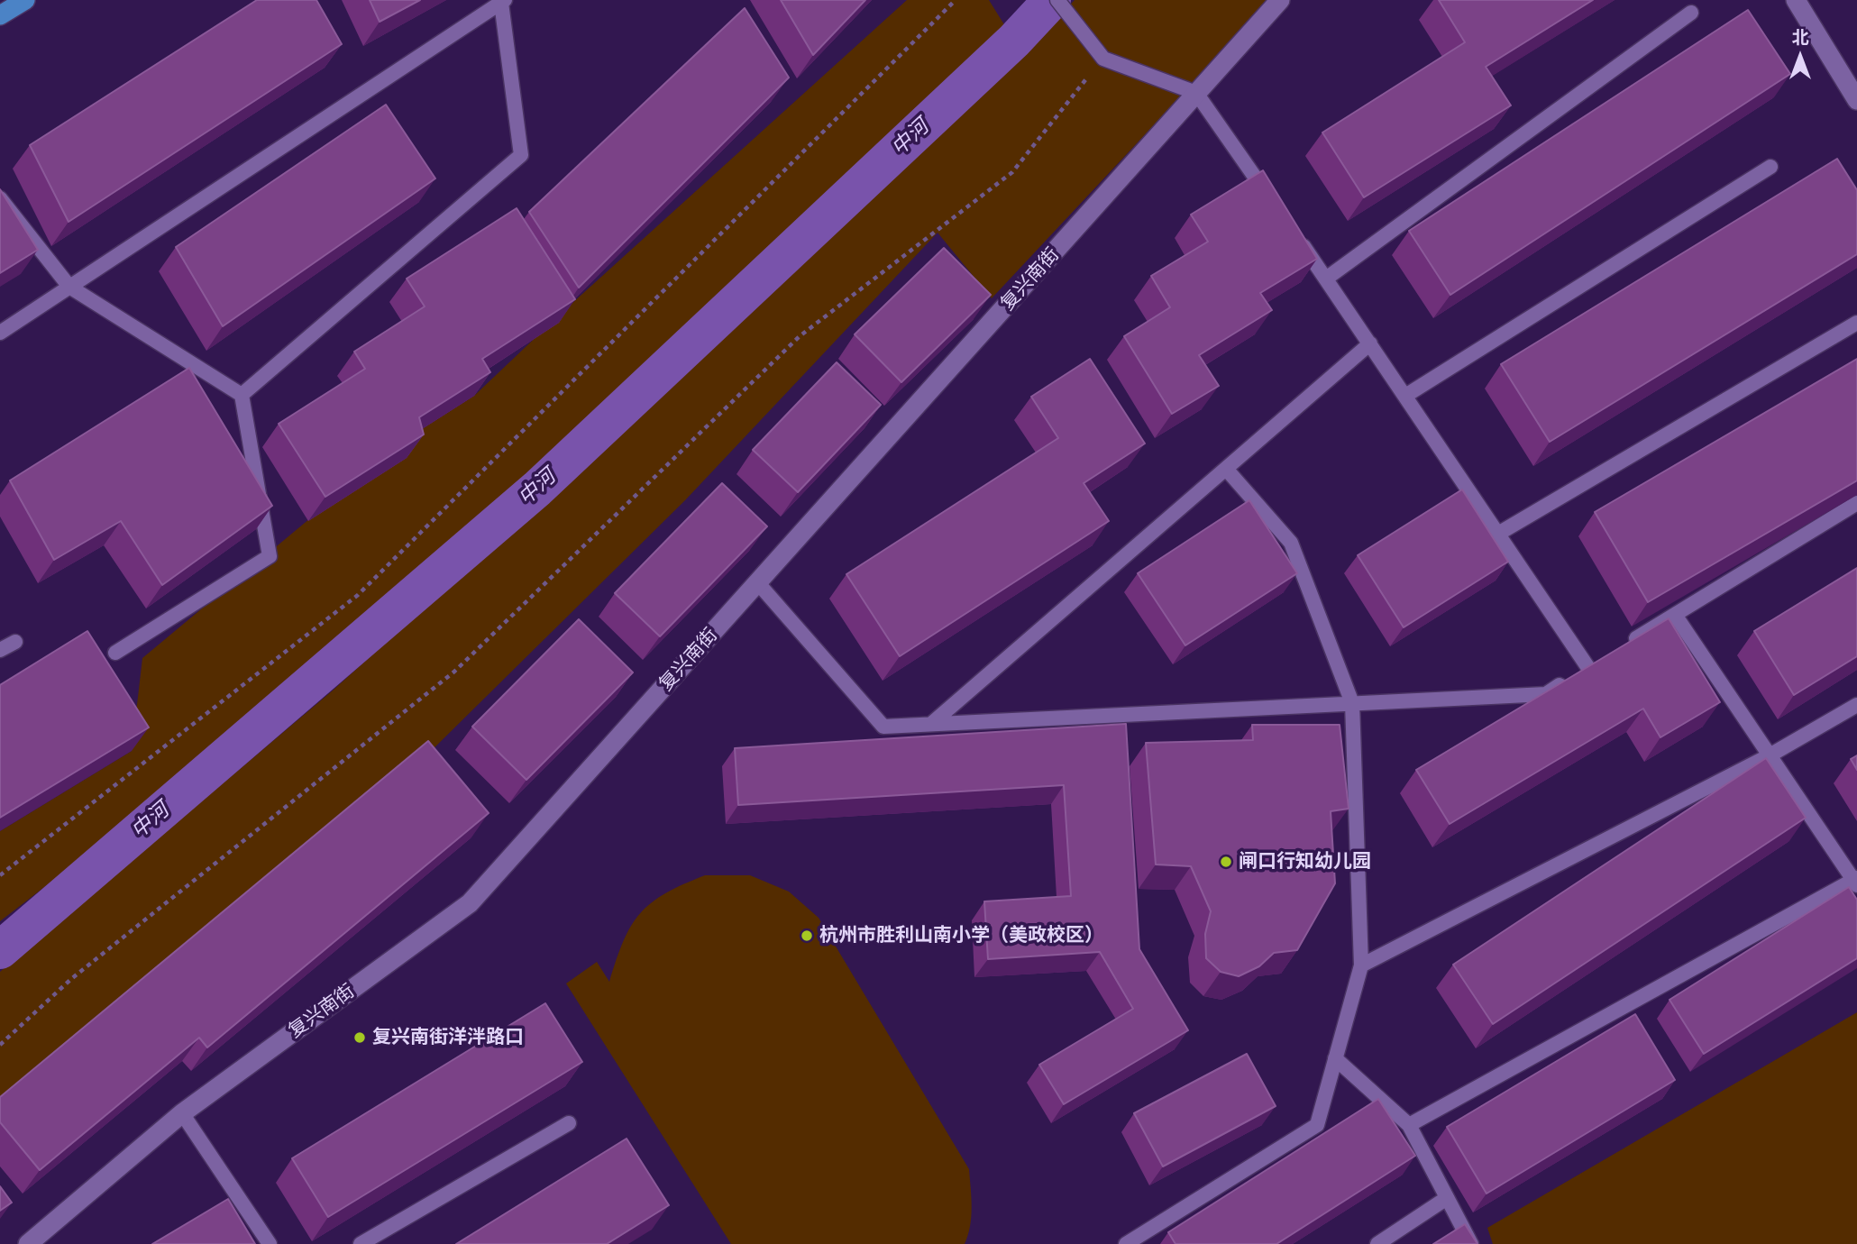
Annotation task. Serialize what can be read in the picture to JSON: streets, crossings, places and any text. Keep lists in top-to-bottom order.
{
  "streets": {
    "street": ["复兴南街"]
  },
  "water": ["中河"],
  "places": ["闸口行知幼儿园", "杭州市胜利山南小学（美政校区）", "复兴南街洋泮路口"],
  "north": "top"
}
